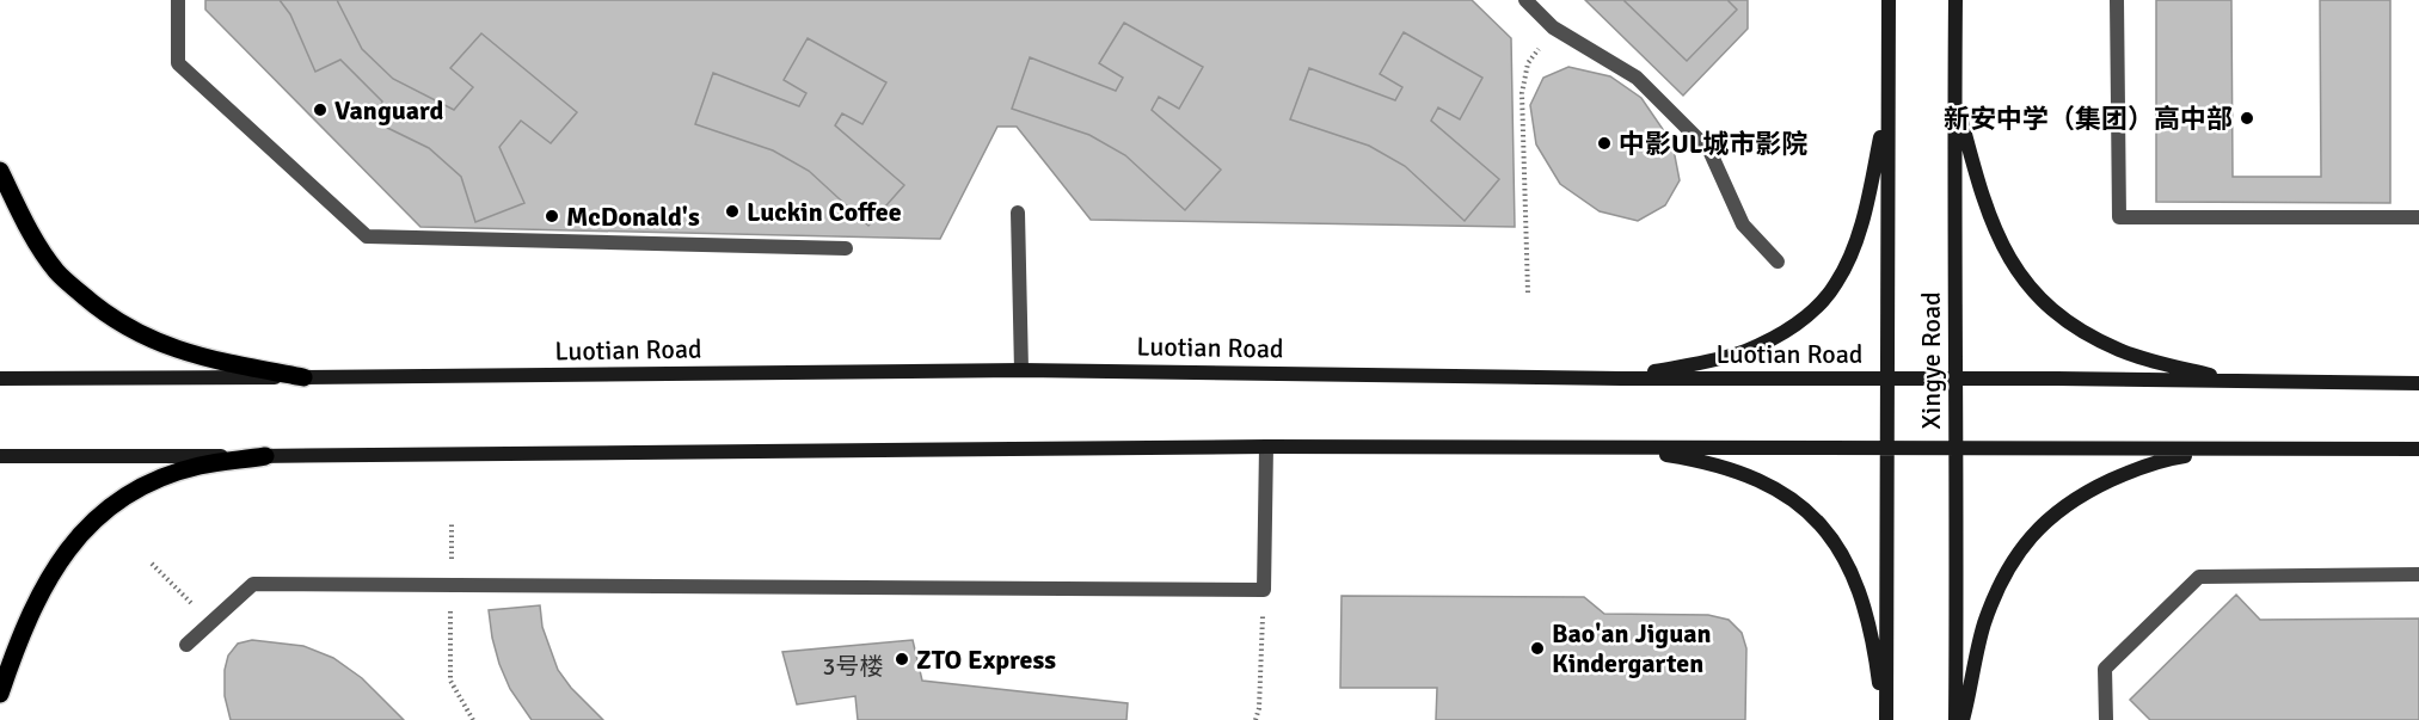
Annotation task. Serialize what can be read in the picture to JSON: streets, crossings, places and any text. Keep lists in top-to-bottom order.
{
  "streets": {
    "main road": ["Luotian Road", "Xingye Road"]
  },
  "crossings": [
    ["Luotian Road", "Xingye Road"]
  ],
  "places": [
    "Vanguard",
    "新安中学（集团）高中部",
    "中影UL城市影院",
    "Luckin Coffee",
    "McDonald's",
    "Bao'an Jiguan Kindergarten",
    "ZTO Express"
  ],
  "house_numbers": ["3号楼"]
}
